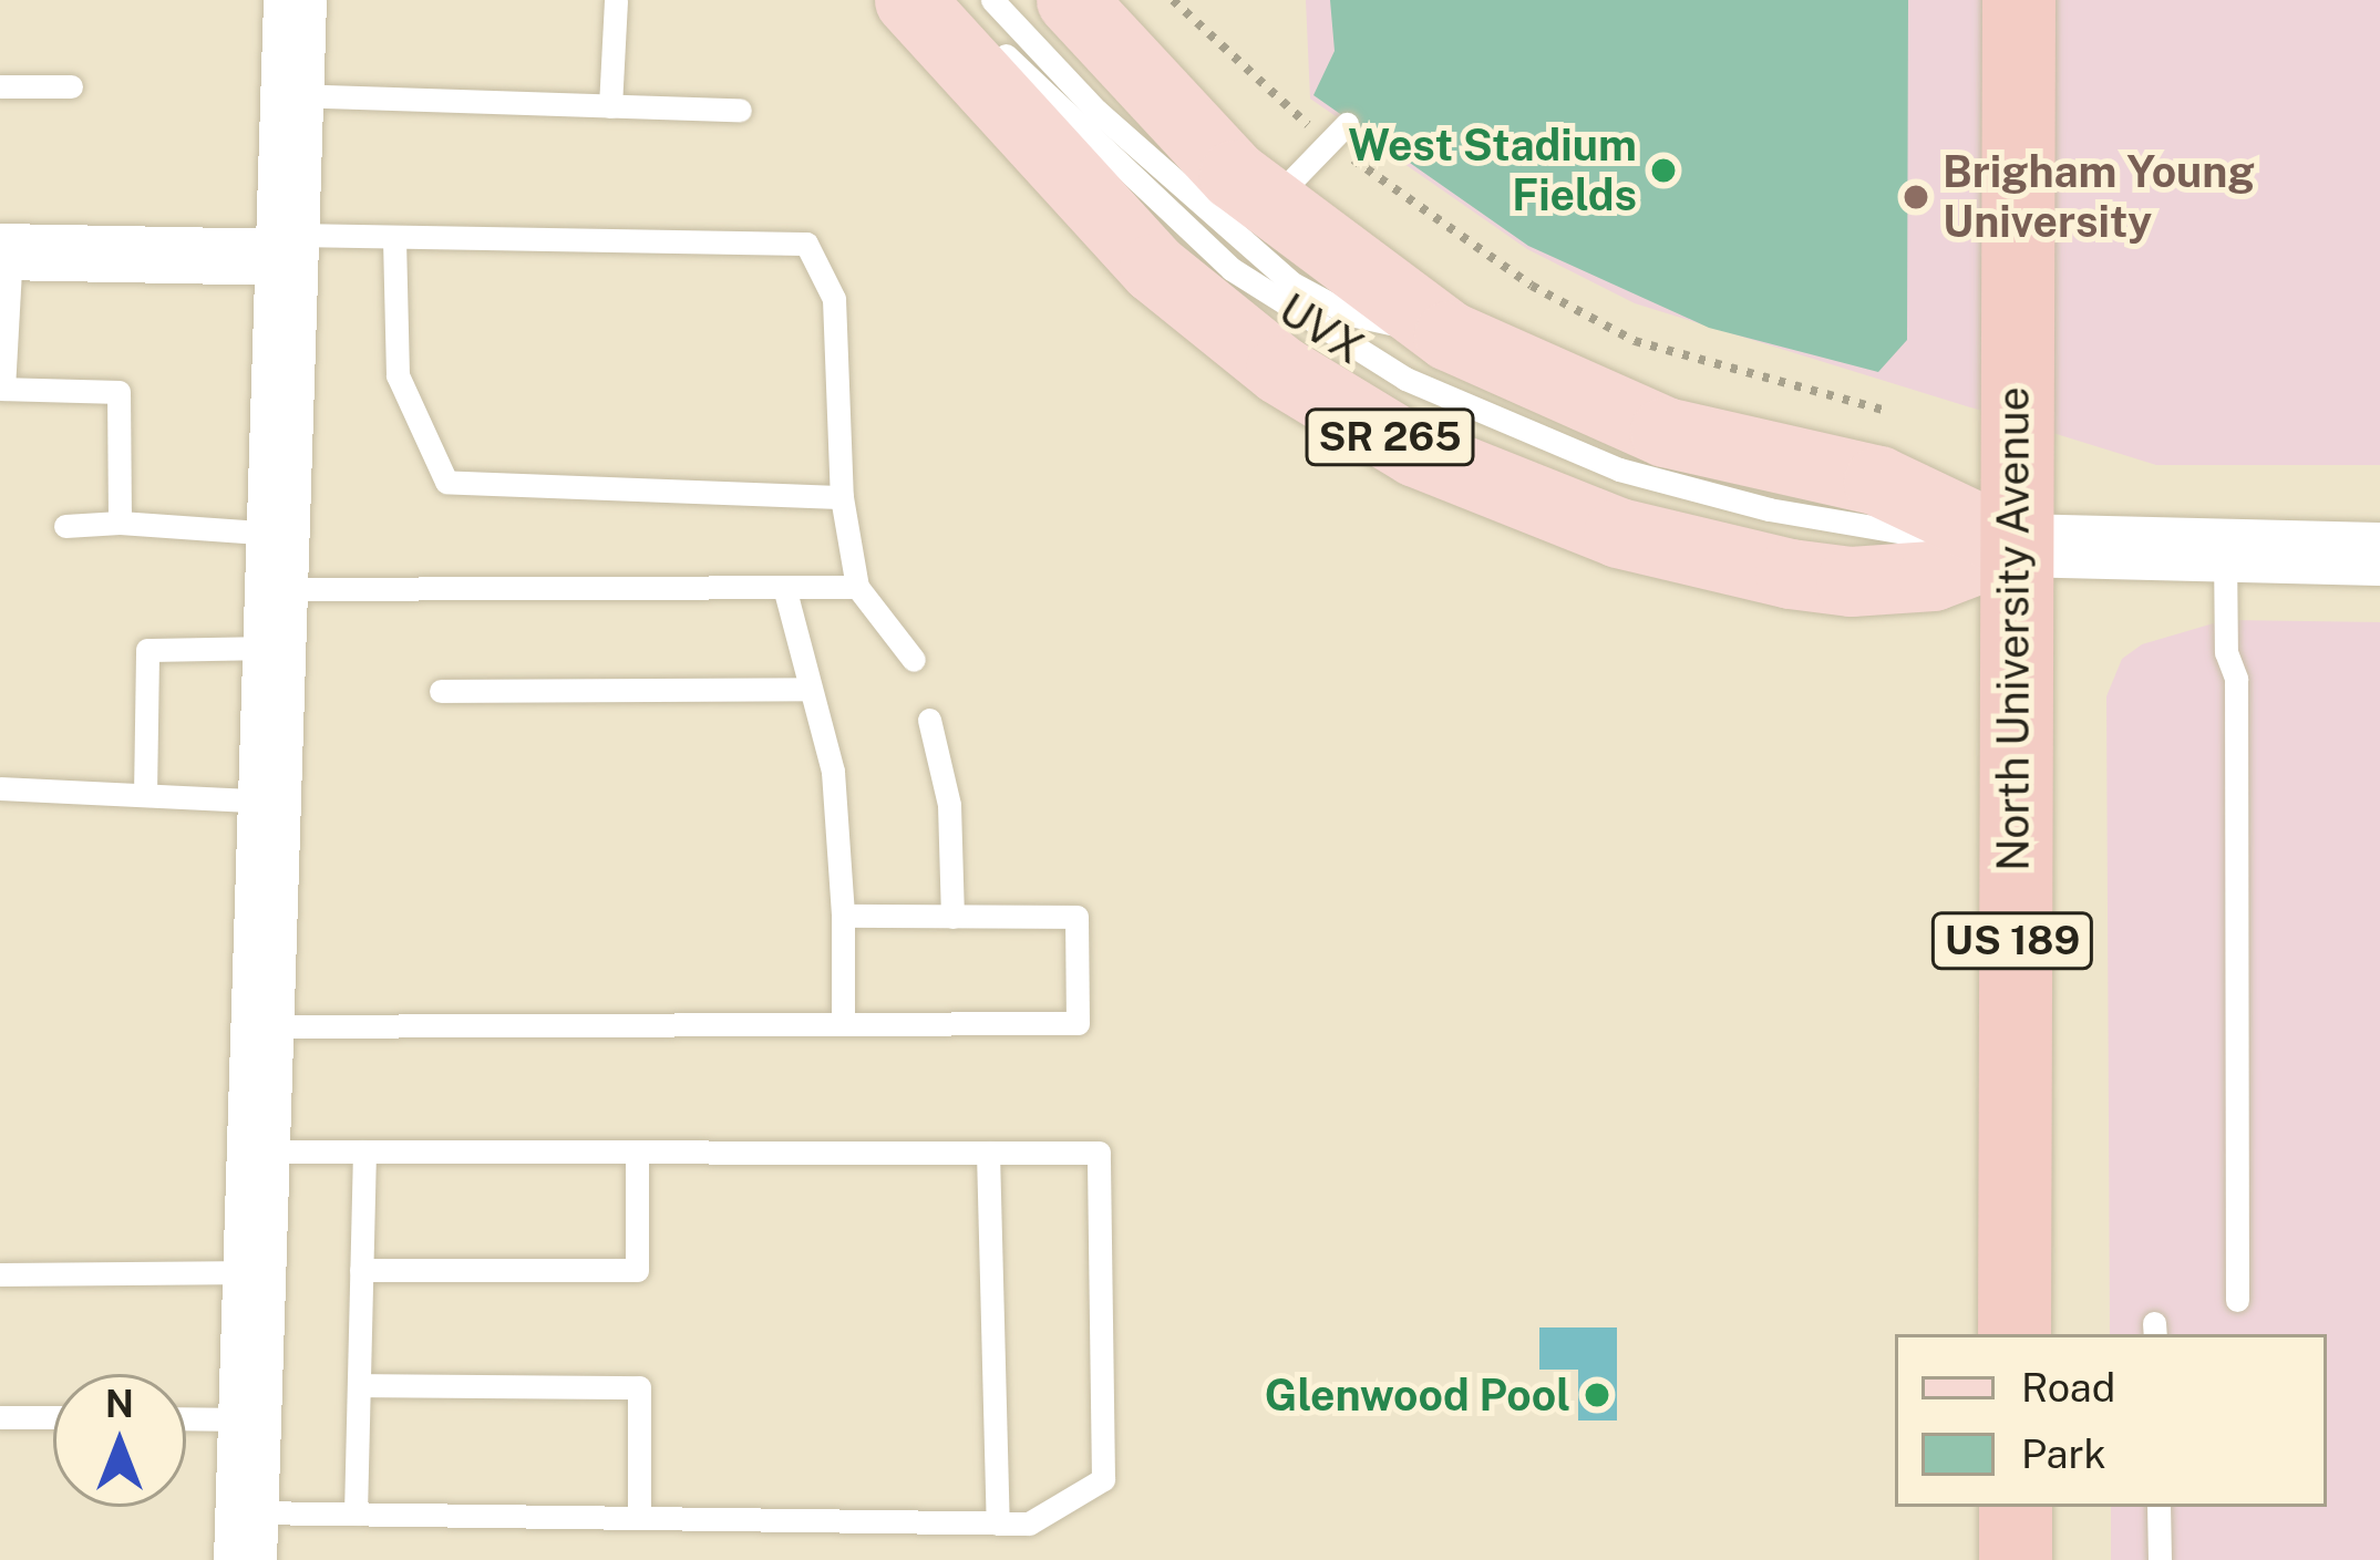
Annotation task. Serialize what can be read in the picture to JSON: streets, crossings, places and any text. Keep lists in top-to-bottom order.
{
  "streets": {
    "highway": ["North University Avenue", "US 189"],
    "main road": ["SR 265"]
  },
  "crossings": [
    ["SR 265", "North University Avenue"]
  ],
  "places": ["West Stadium Fields", "Brigham Young University", "Glenwood Pool"],
  "legend": ["Road", "Park"],
  "north": "top"
}
